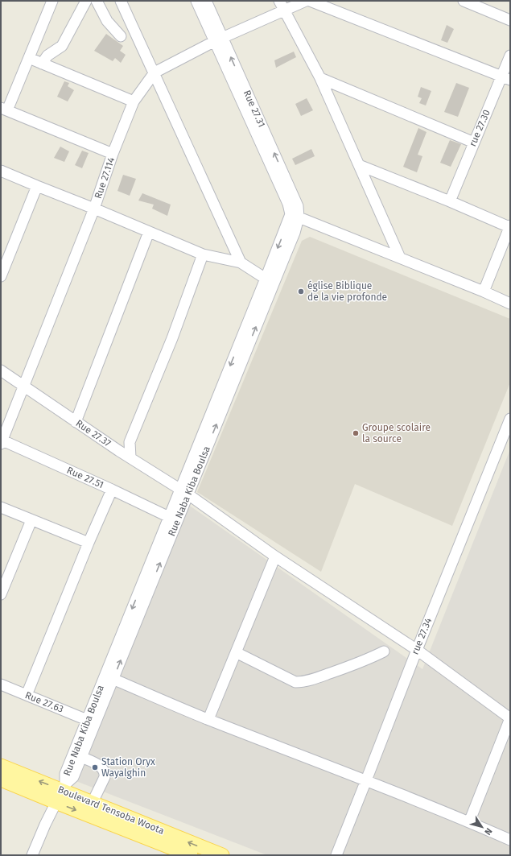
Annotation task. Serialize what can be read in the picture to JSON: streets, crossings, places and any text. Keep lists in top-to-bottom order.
{
  "streets": {
    "main road": ["Boulevard Tensoba Woota"],
    "street": [
      "Rue 27.31",
      "rue 27.30",
      "Rue 27.114",
      "Rue 27.37",
      "Rue 27.51",
      "Rue Naba Kiba Boulsa",
      "rue 27.34",
      "Rue 27.63"
    ]
  },
  "crossings": [
    ["Rue 27.31", "Rue 27.114"],
    ["Rue 27.31", "Rue Naba Kiba Boulsa"],
    ["Rue 27.114", "Rue 27.37"],
    ["Rue 27.114", "Rue 27.51"],
    ["Rue 27.37", "Rue Naba Kiba Boulsa"],
    ["Rue 27.37", "rue 27.34"],
    ["Rue 27.51", "Rue Naba Kiba Boulsa"],
    ["Rue Naba Kiba Boulsa", "Rue 27.63"],
    ["Rue Naba Kiba Boulsa", "Boulevard Tensoba Woota"]
  ],
  "places": ["église Biblique de la vie profonde", "Groupe scolaire la source", "Station Oryx Wayalghin"],
  "north": "bottom right"
}
